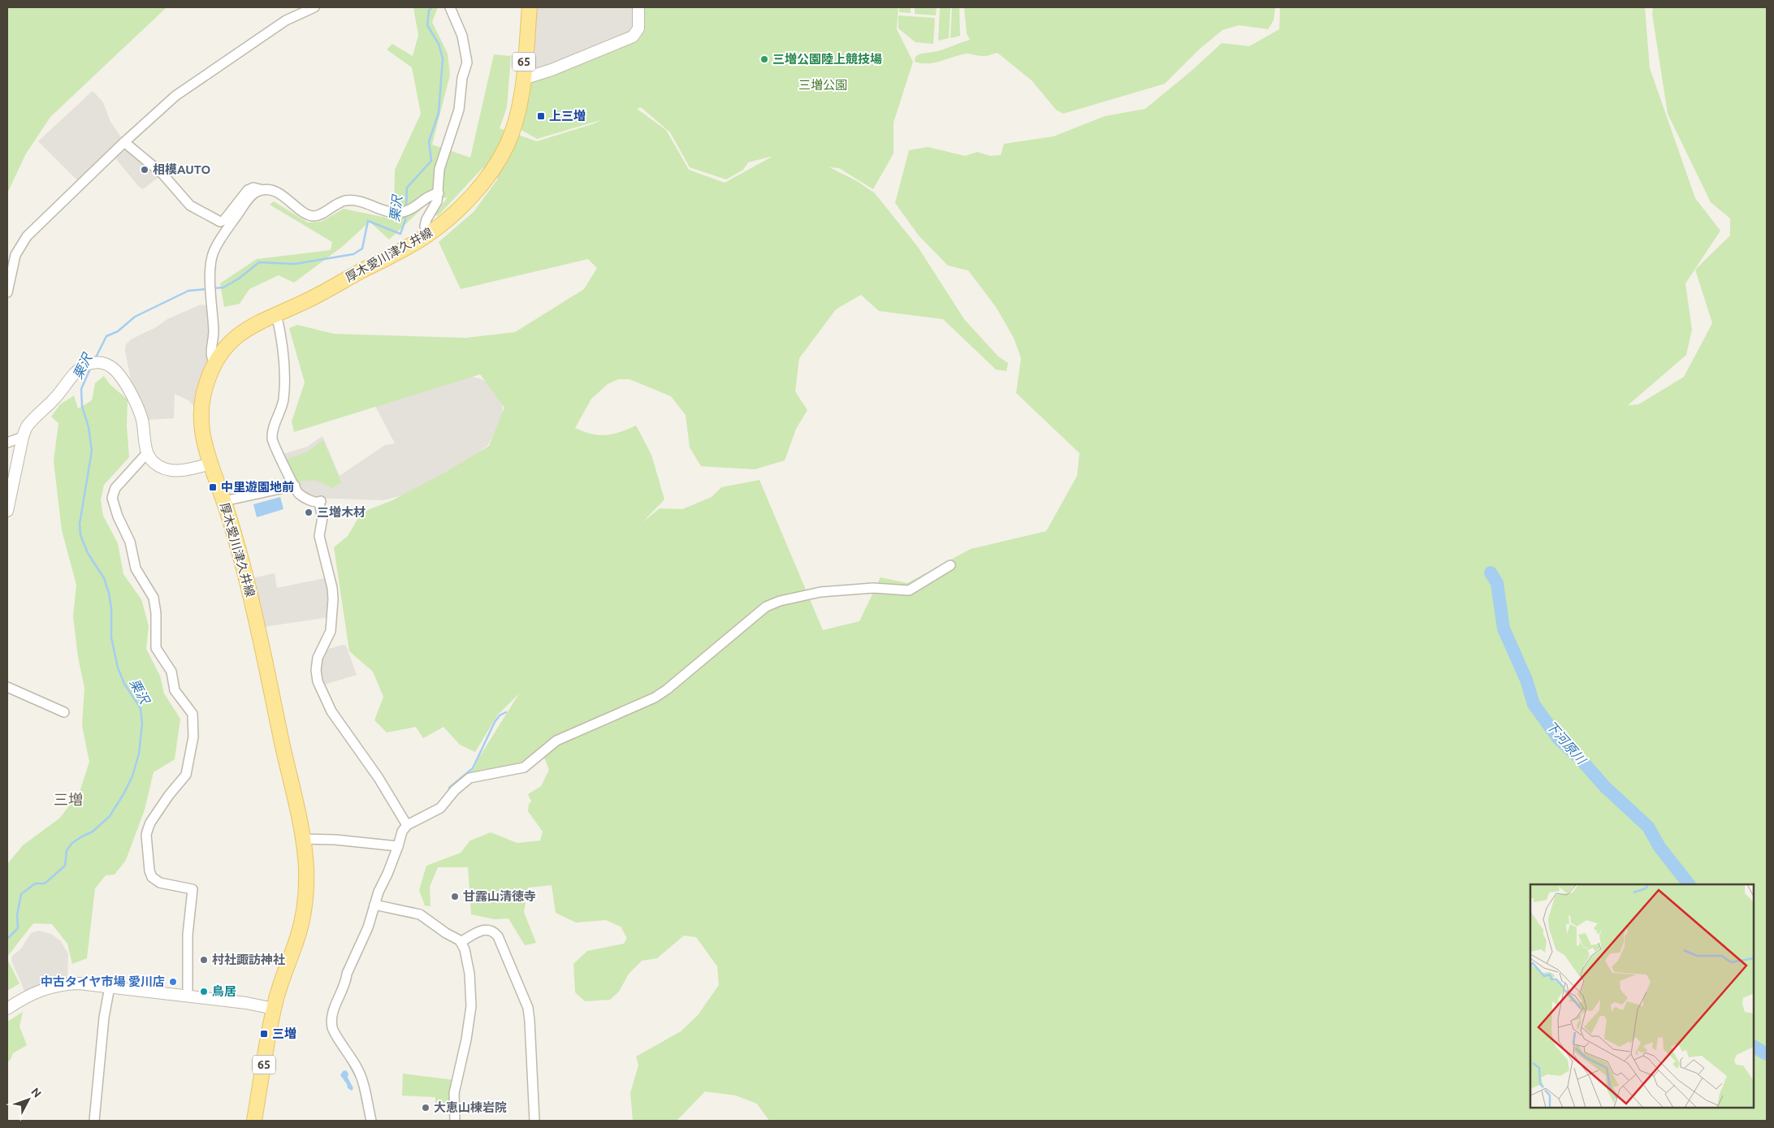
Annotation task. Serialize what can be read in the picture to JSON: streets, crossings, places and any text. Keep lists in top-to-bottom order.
{
  "streets": {
    "main road": ["65", "厚木愛川津久井線"]
  },
  "districts": ["三増"],
  "water": ["栗沢", "下河原川"],
  "parks": ["三増公園"],
  "places": {
    "other": [
      "三増公園陸上競技場",
      "相模AUTO",
      "三増木材",
      "甘露山清徳寺",
      "村社諏訪神社",
      "中古タイヤ市場 愛川店",
      "鳥居",
      "大恵山棟岩院"
    ],
    "transit": ["上三増", "中里遊園地前", "三増"]
  },
  "north": "top right"
}
